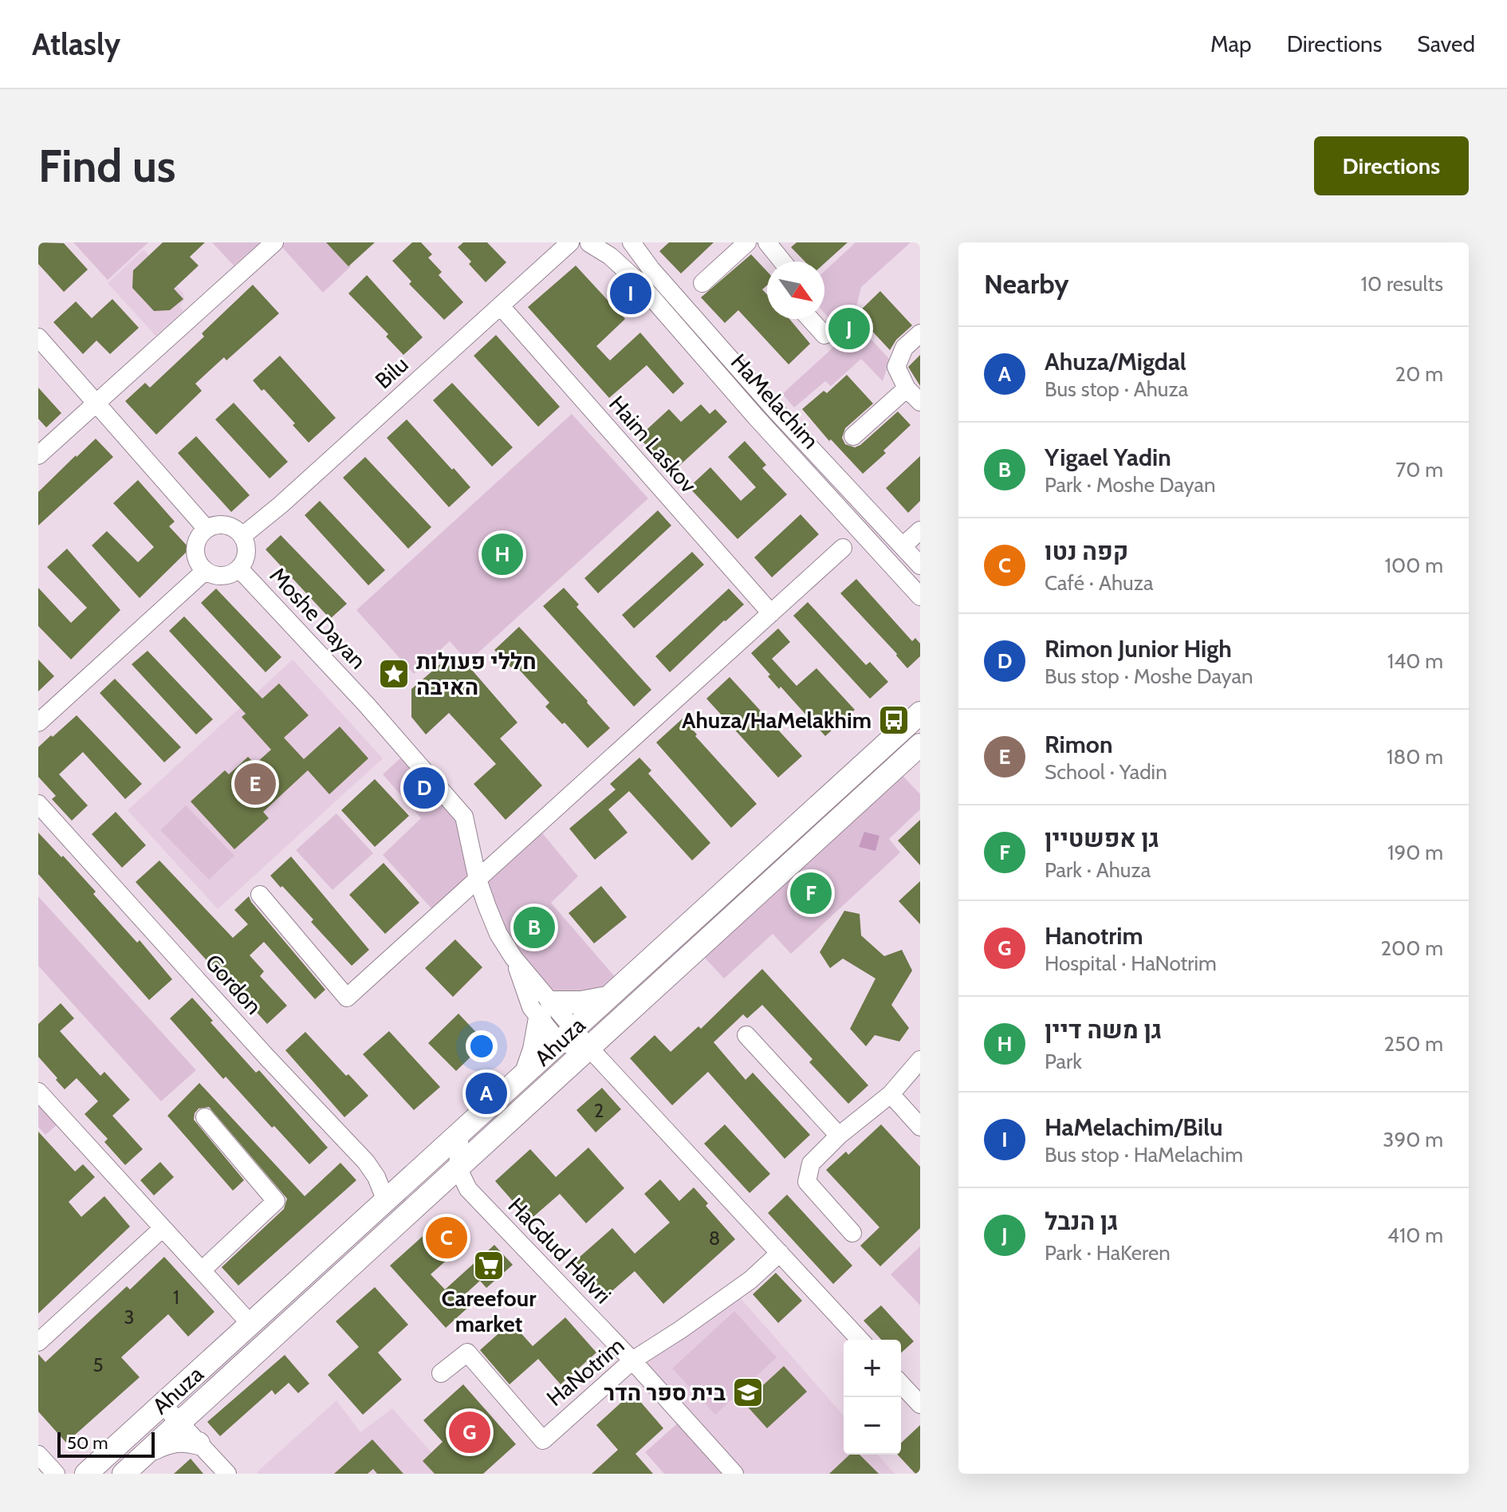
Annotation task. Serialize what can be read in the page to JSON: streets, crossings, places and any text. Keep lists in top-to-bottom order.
{
  "streets": {
    "main road": ["Ahuza"],
    "street": [
      "Bilu",
      "HaMelachim",
      "Haim Laskov",
      "Moshe Dayan",
      "Gordon",
      "HaGdud HaIvri",
      "HaNotrim"
    ]
  },
  "crossings": [
    ["Bilu", "Haim Laskov"],
    ["Bilu", "Moshe Dayan"],
    ["Moshe Dayan", "Ahuza"],
    ["Moshe Dayan", "HaNotrim"],
    ["Gordon", "Ahuza"],
    ["Ahuza", "HaGdud HaIvri"],
    ["HaGdud HaIvri", "HaNotrim"]
  ],
  "places": {
    "place": ["חללי פעולות האיבה"],
    "bus stop": ["Ahuza/HaMelakhim"],
    "supermarket": ["Careefour market"],
    "school or university": ["בית ספר הדר"]
  },
  "house_numbers": [
    "2",
    "8",
    "1",
    "3",
    "5"
  ],
  "scale_bar": "50 m",
  "north": "bottom right",
  "page": {
    "header": "Atlasly",
    "nav": ["Map", "Directions", "Saved"],
    "buttons": "Directions",
    "title": "Find us",
    "heading": ["Nearby", "10 results"],
    "pins": [
      "I",
      "J",
      "H",
      "E",
      "D",
      "F",
      "B",
      "A",
      "C",
      "G"
    ],
    "list": [
      {
        "mark": "A",
        "name": "Ahuza/Migdal",
        "note": "Bus stop · Ahuza",
        "value": "20 m"
      },
      {
        "mark": "B",
        "name": "Yigael Yadin",
        "note": "Park · Moshe Dayan",
        "value": "70 m"
      },
      {
        "mark": "C",
        "name": "קפה נטו",
        "note": "Café · Ahuza",
        "value": "100 m"
      },
      {
        "mark": "D",
        "name": "Rimon Junior High",
        "note": "Bus stop · Moshe Dayan",
        "value": "140 m"
      },
      {
        "mark": "E",
        "name": "Rimon",
        "note": "School · Yadin",
        "value": "180 m"
      },
      {
        "mark": "F",
        "name": "גן אפשטיין",
        "note": "Park · Ahuza",
        "value": "190 m"
      },
      {
        "mark": "G",
        "name": "Hanotrim",
        "note": "Hospital · HaNotrim",
        "value": "200 m"
      },
      {
        "mark": "H",
        "name": "גן משה דיין",
        "note": "Park",
        "value": "250 m"
      },
      {
        "mark": "I",
        "name": "HaMelachim/Bilu",
        "note": "Bus stop · HaMelachim",
        "value": "390 m"
      },
      {
        "mark": "J",
        "name": "גן הנבל",
        "note": "Park · HaKeren",
        "value": "410 m"
      }
    ],
    "map_buttons": ["+", "−"],
    "scale": "50 m"
  }
}
